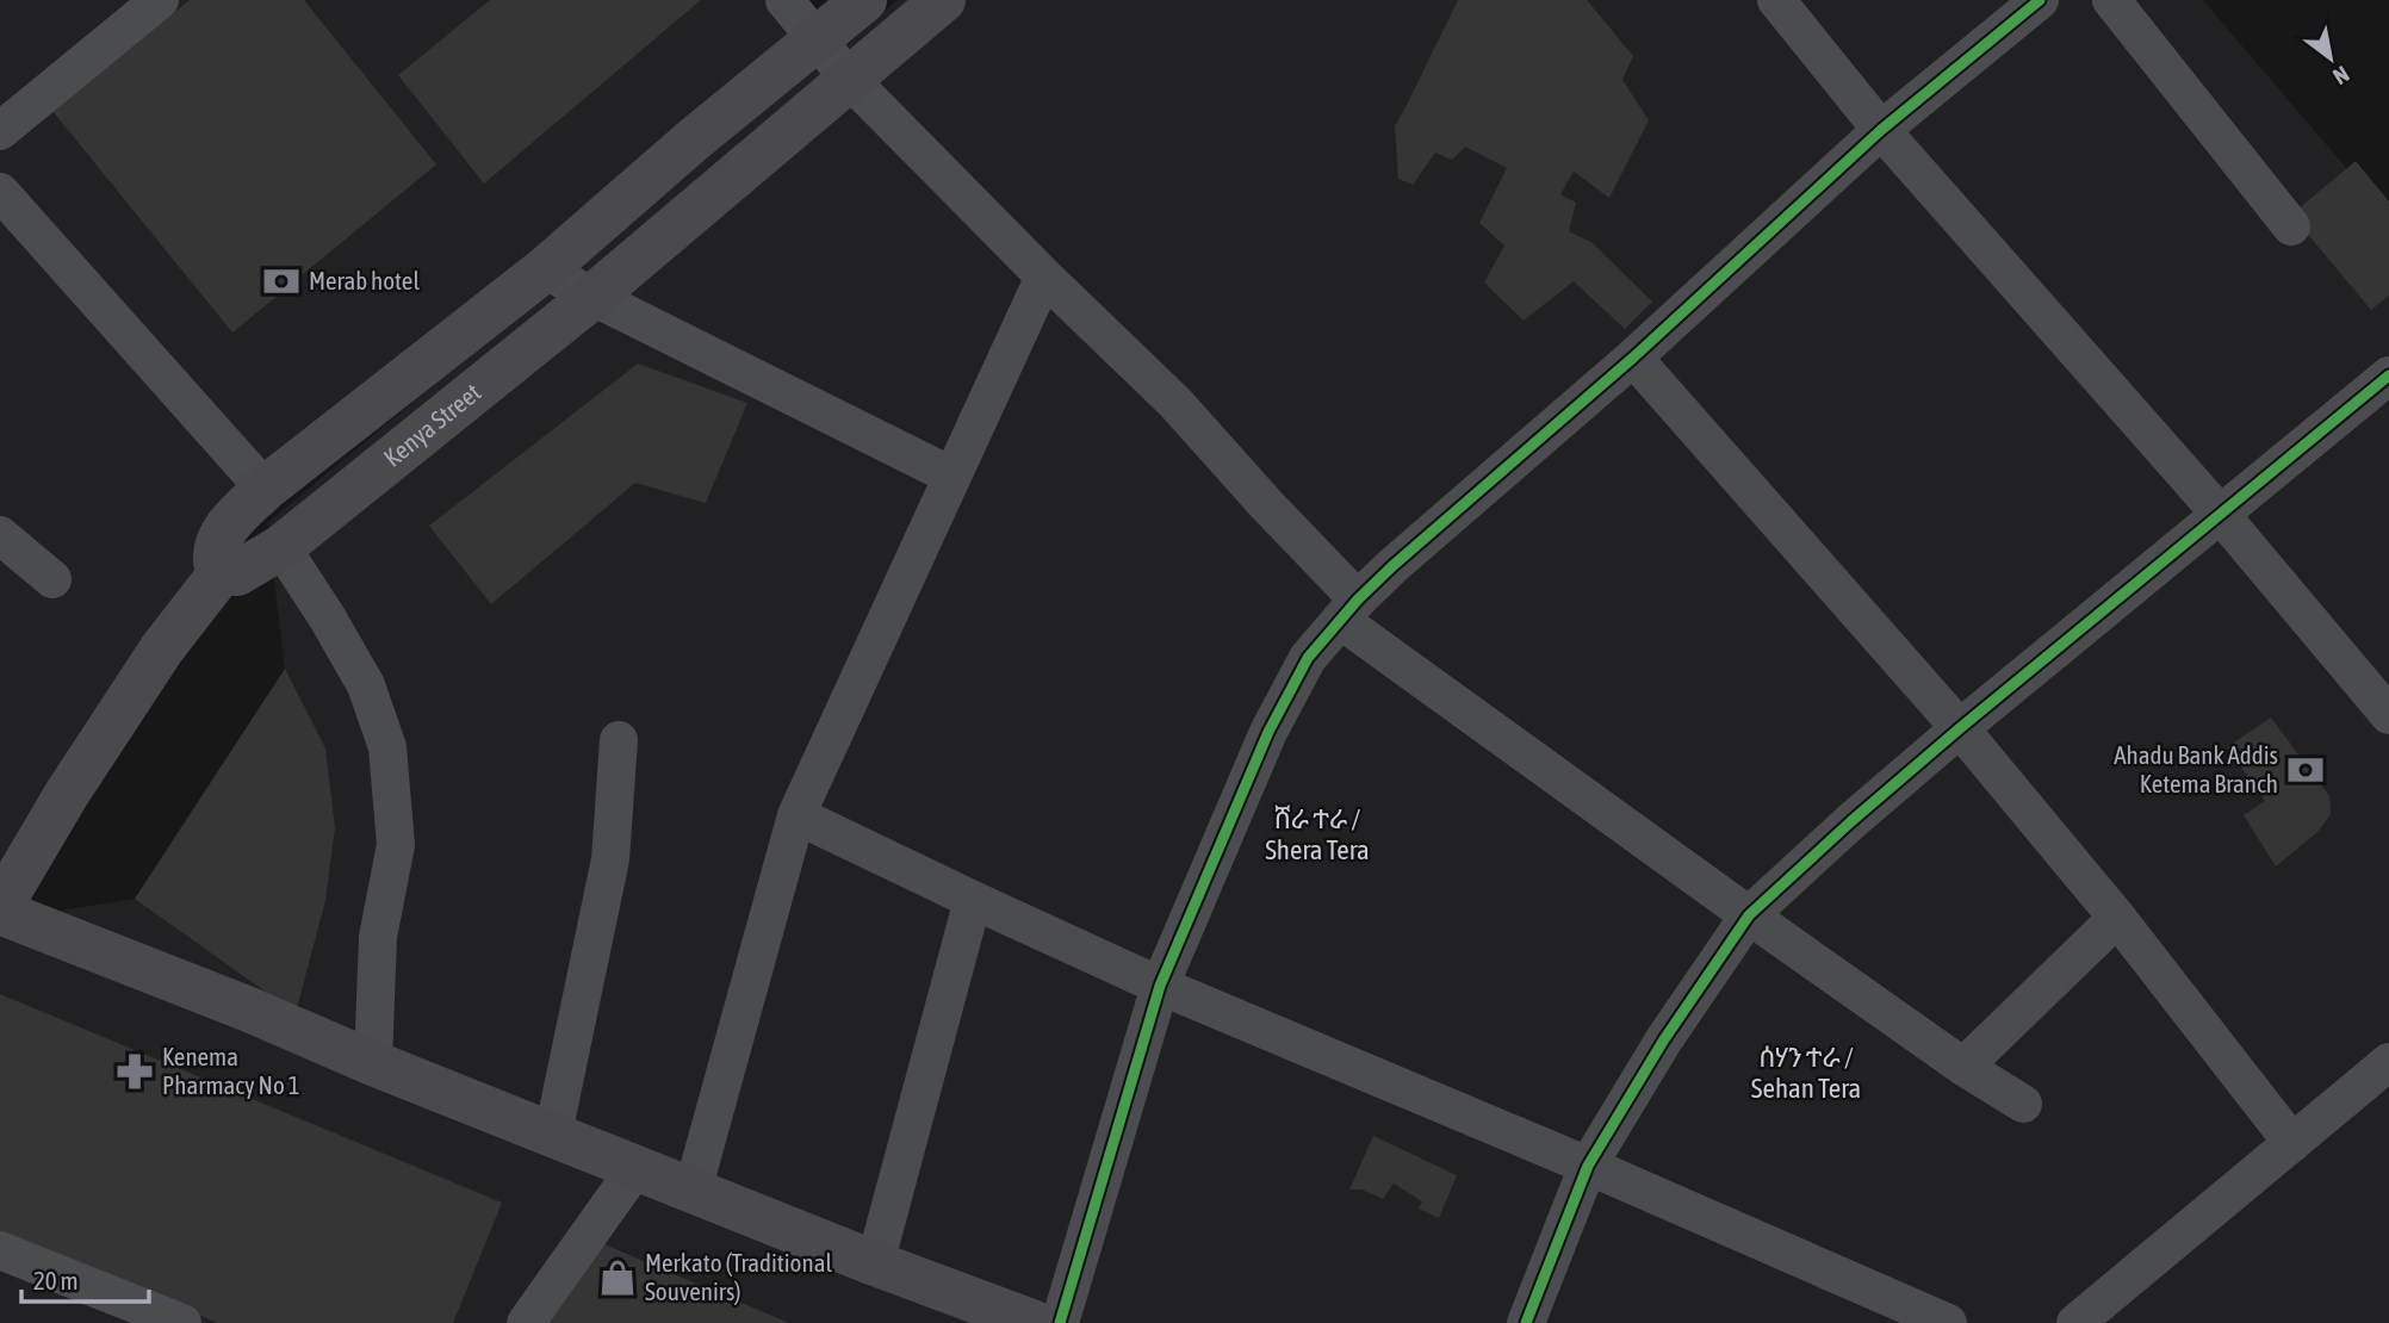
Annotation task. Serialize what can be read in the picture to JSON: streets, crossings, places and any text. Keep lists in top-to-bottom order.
{
  "streets": {
    "main road": ["Kenya Street"]
  },
  "districts": ["ሸራ ተራ / Shera Tera", "ሰሃን ተራ / Sehan Tera"],
  "places": {
    "bank": ["Merab hotel", "Ahadu Bank Addis Ketema Branch"],
    "pharmacy": ["Kenema Pharmacy No 1"],
    "shop": ["Merkato (Traditional Souvenirs)"]
  },
  "scale_bar": "20 m",
  "north": "bottom right"
}
